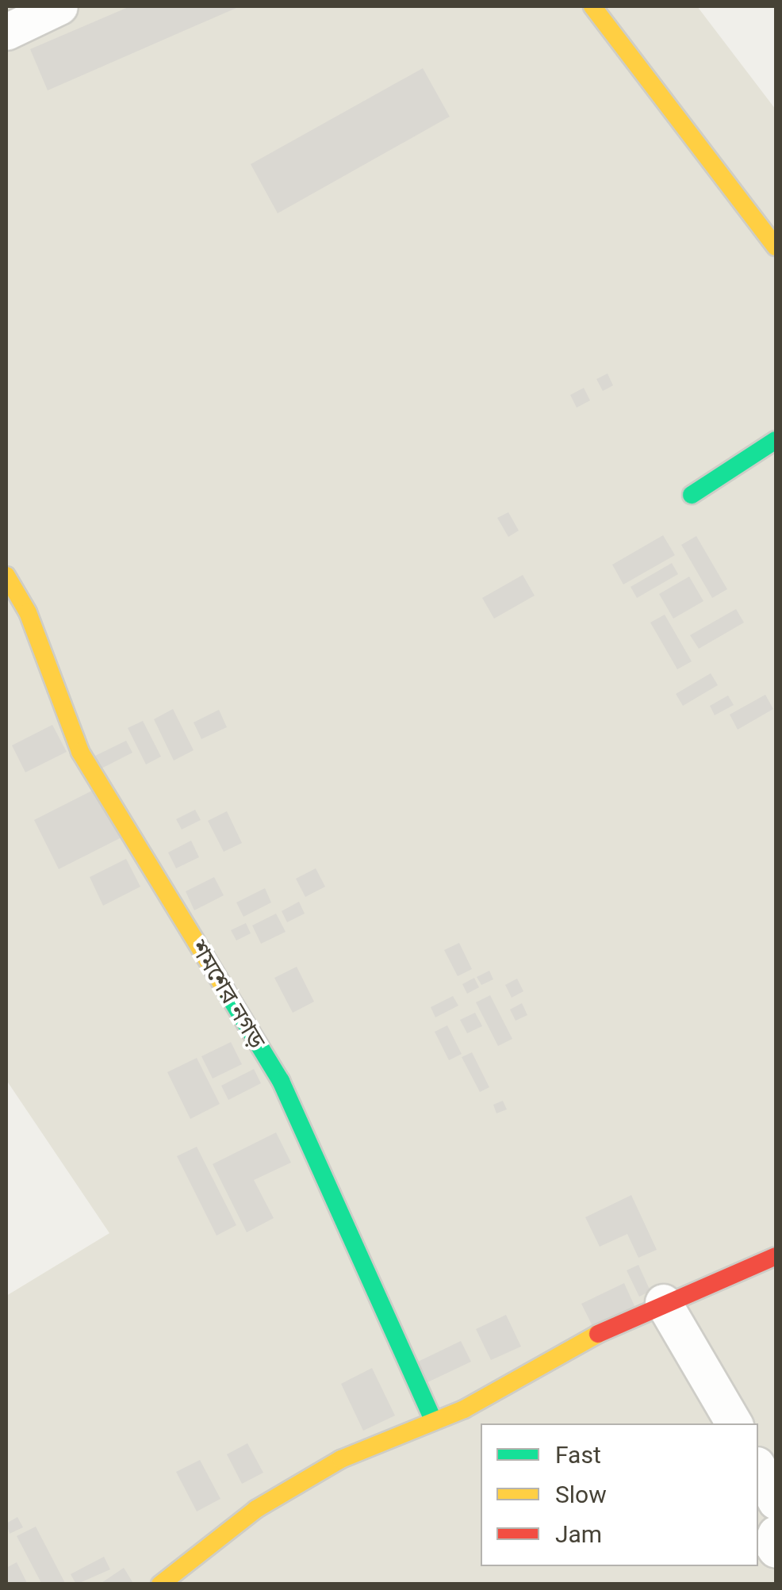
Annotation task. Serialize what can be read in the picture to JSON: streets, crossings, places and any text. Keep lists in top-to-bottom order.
{
  "streets": {
    "street": ["শমশের নগড়"]
  },
  "legend": ["Fast", "Slow", "Jam"]
}
